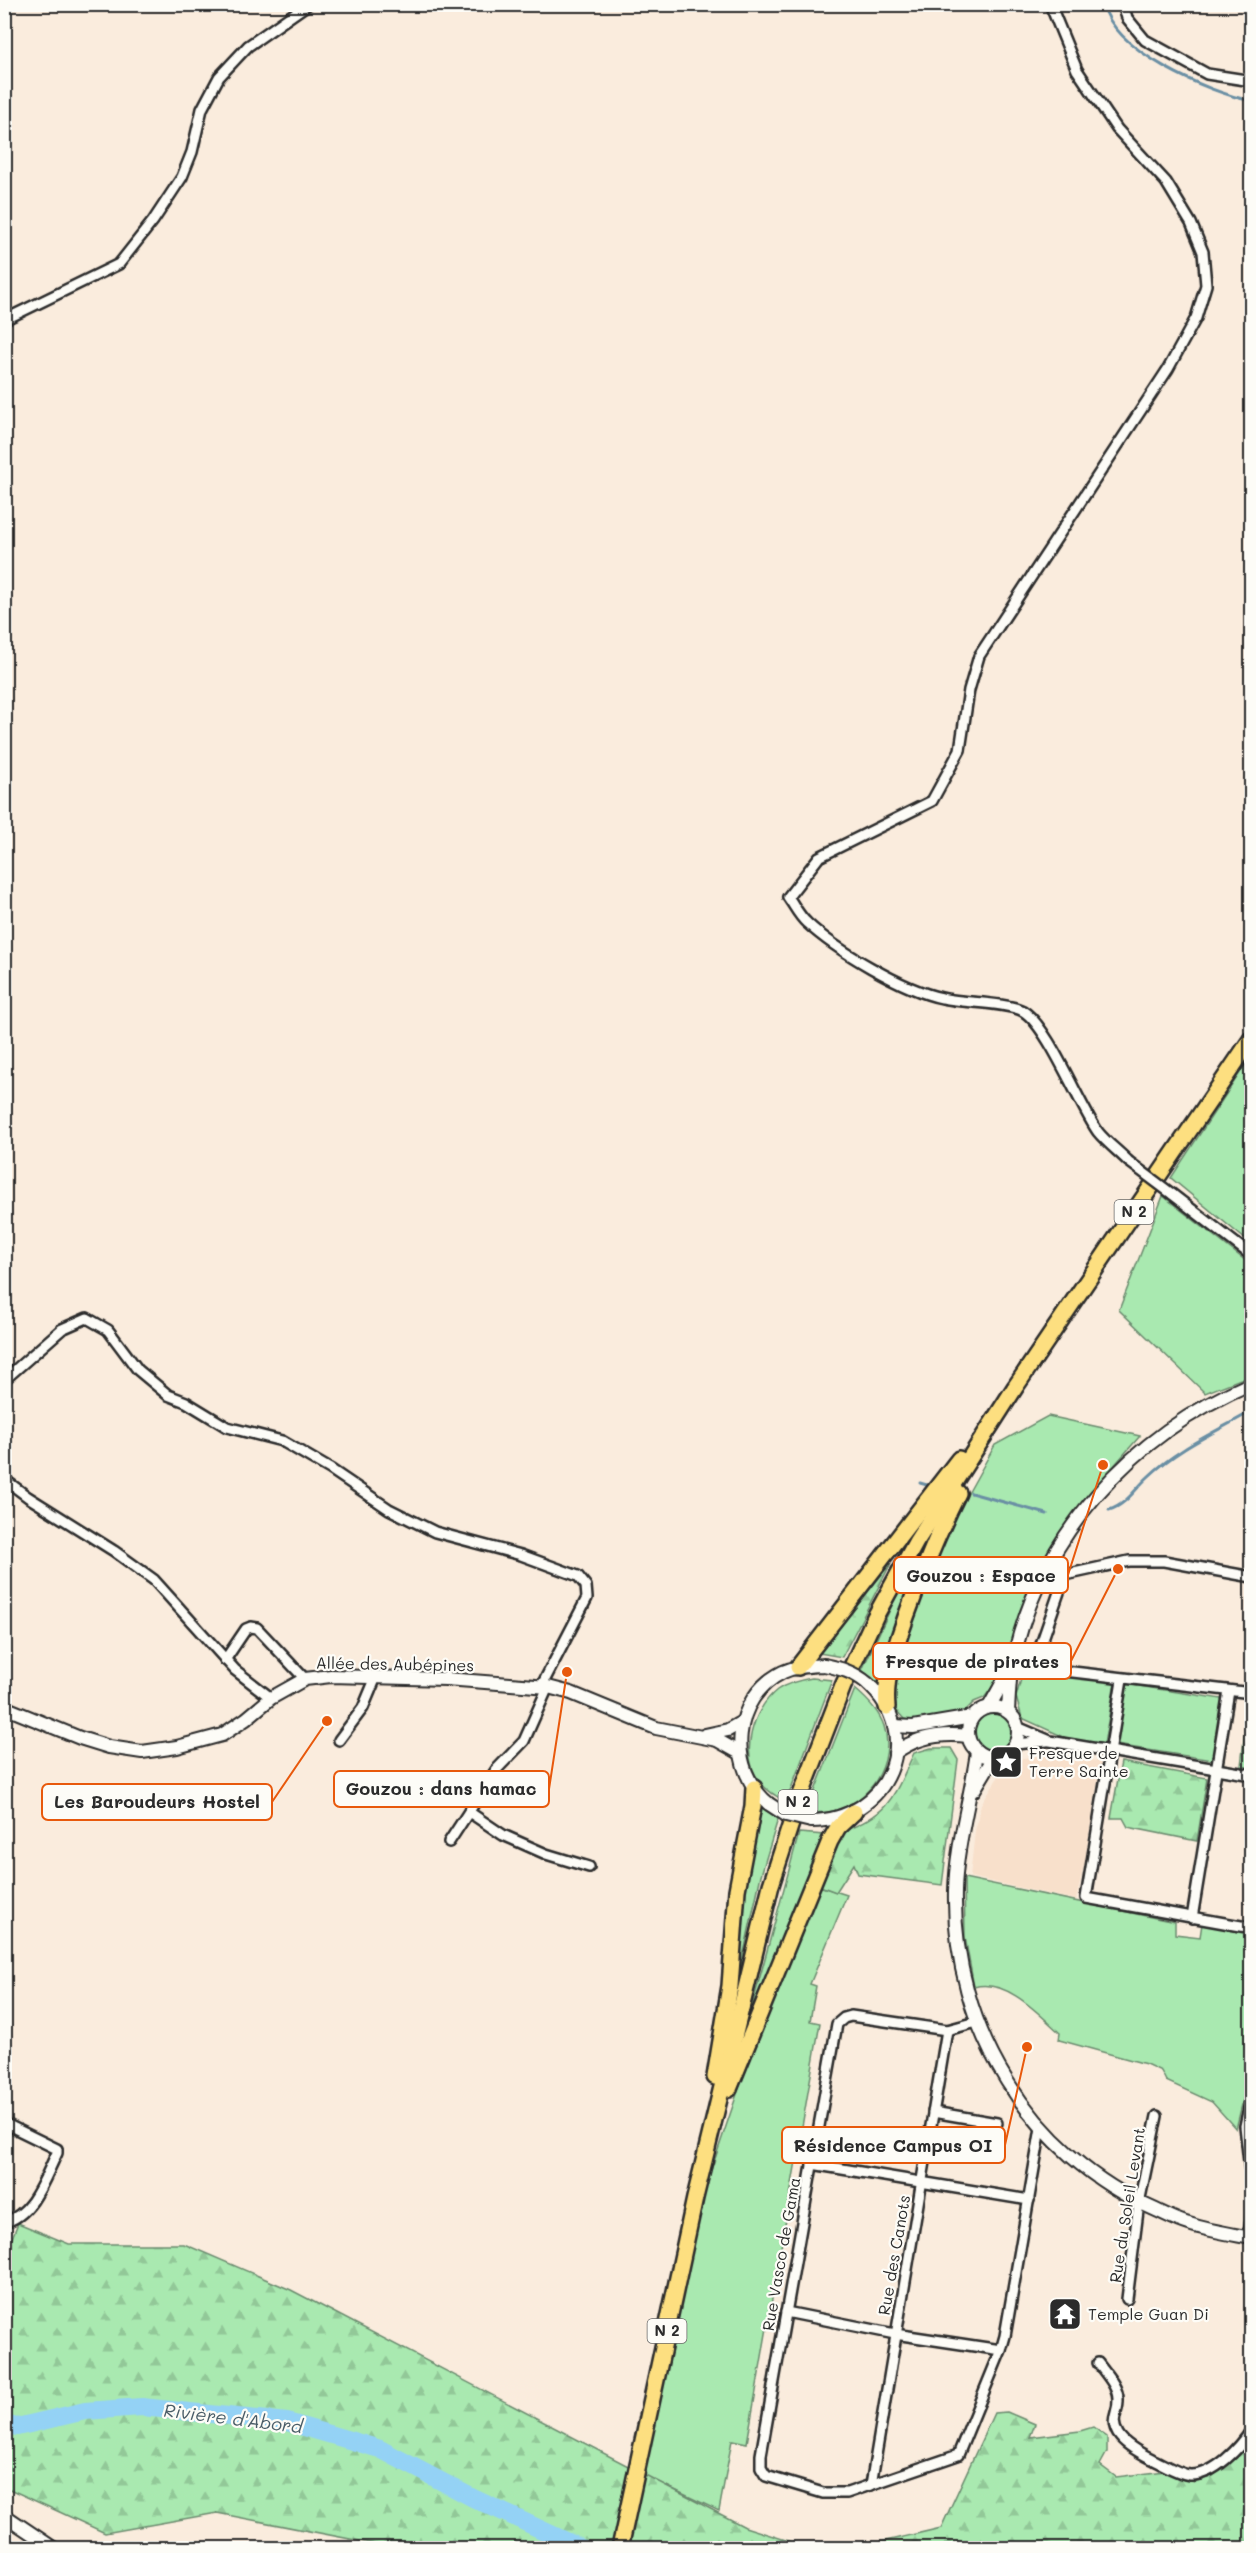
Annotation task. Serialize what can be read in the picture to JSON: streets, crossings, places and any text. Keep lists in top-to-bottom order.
{
  "streets": {
    "main road": ["N 2"],
    "street": [
      "Allée des Aubépines",
      "Rue du Soleil Levant",
      "Rue Vasco de Gama",
      "Rue des Canots"
    ]
  },
  "crossings": [
    ["Rue Vasco de Gama", "Rue des Canots"]
  ],
  "water": ["Rivière d'Abord"],
  "places": {
    "other": [
      "Gouzou : Espace",
      "Fresque de pirates",
      "Gouzou : dans hamac",
      "Les Baroudeurs Hostel",
      "Résidence Campus OI"
    ],
    "place": ["Fresque de Terre Sainte"],
    "temple": ["Temple Guan Di"]
  }
}
